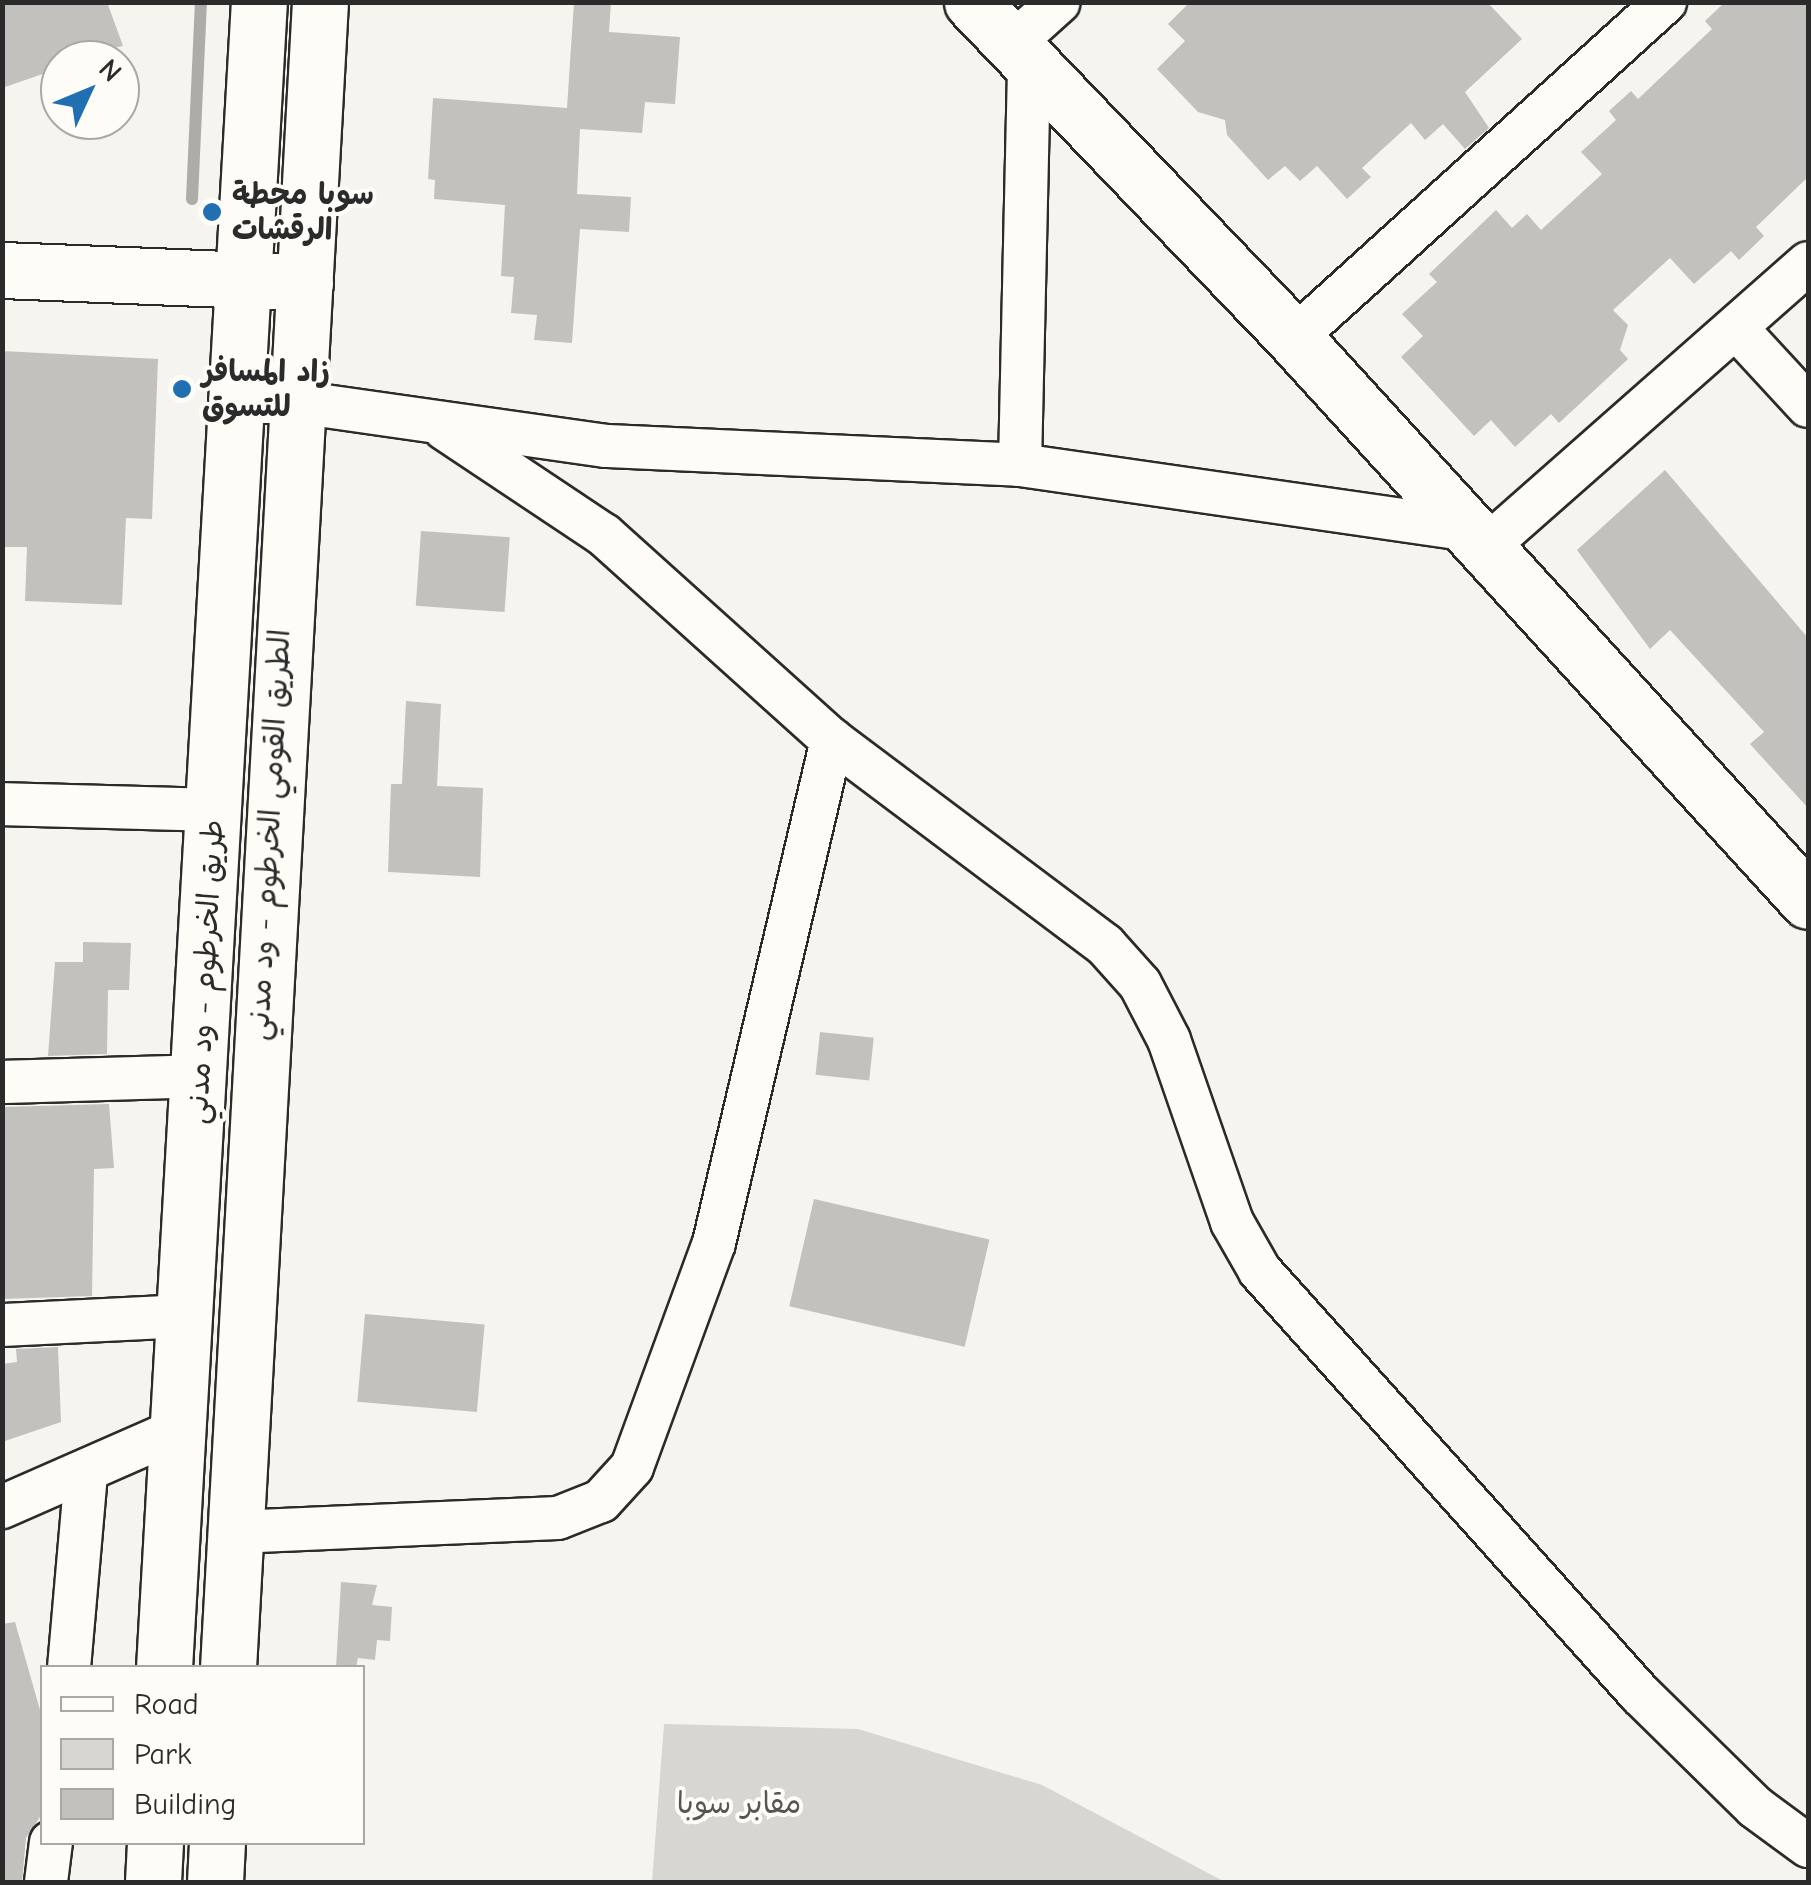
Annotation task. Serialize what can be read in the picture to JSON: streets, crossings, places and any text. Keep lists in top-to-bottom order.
{
  "streets": {
    "main road": ["الطريق القومي الخرطوم - ود مدني", "طريق الخرطوم - ود مدني"]
  },
  "parks": ["مقابر سوبا"],
  "places": ["سوبا محطة الرقشات", "زاد المسافر للتسوق"],
  "legend": ["Road", "Park", "Building"],
  "north": "top right"
}
